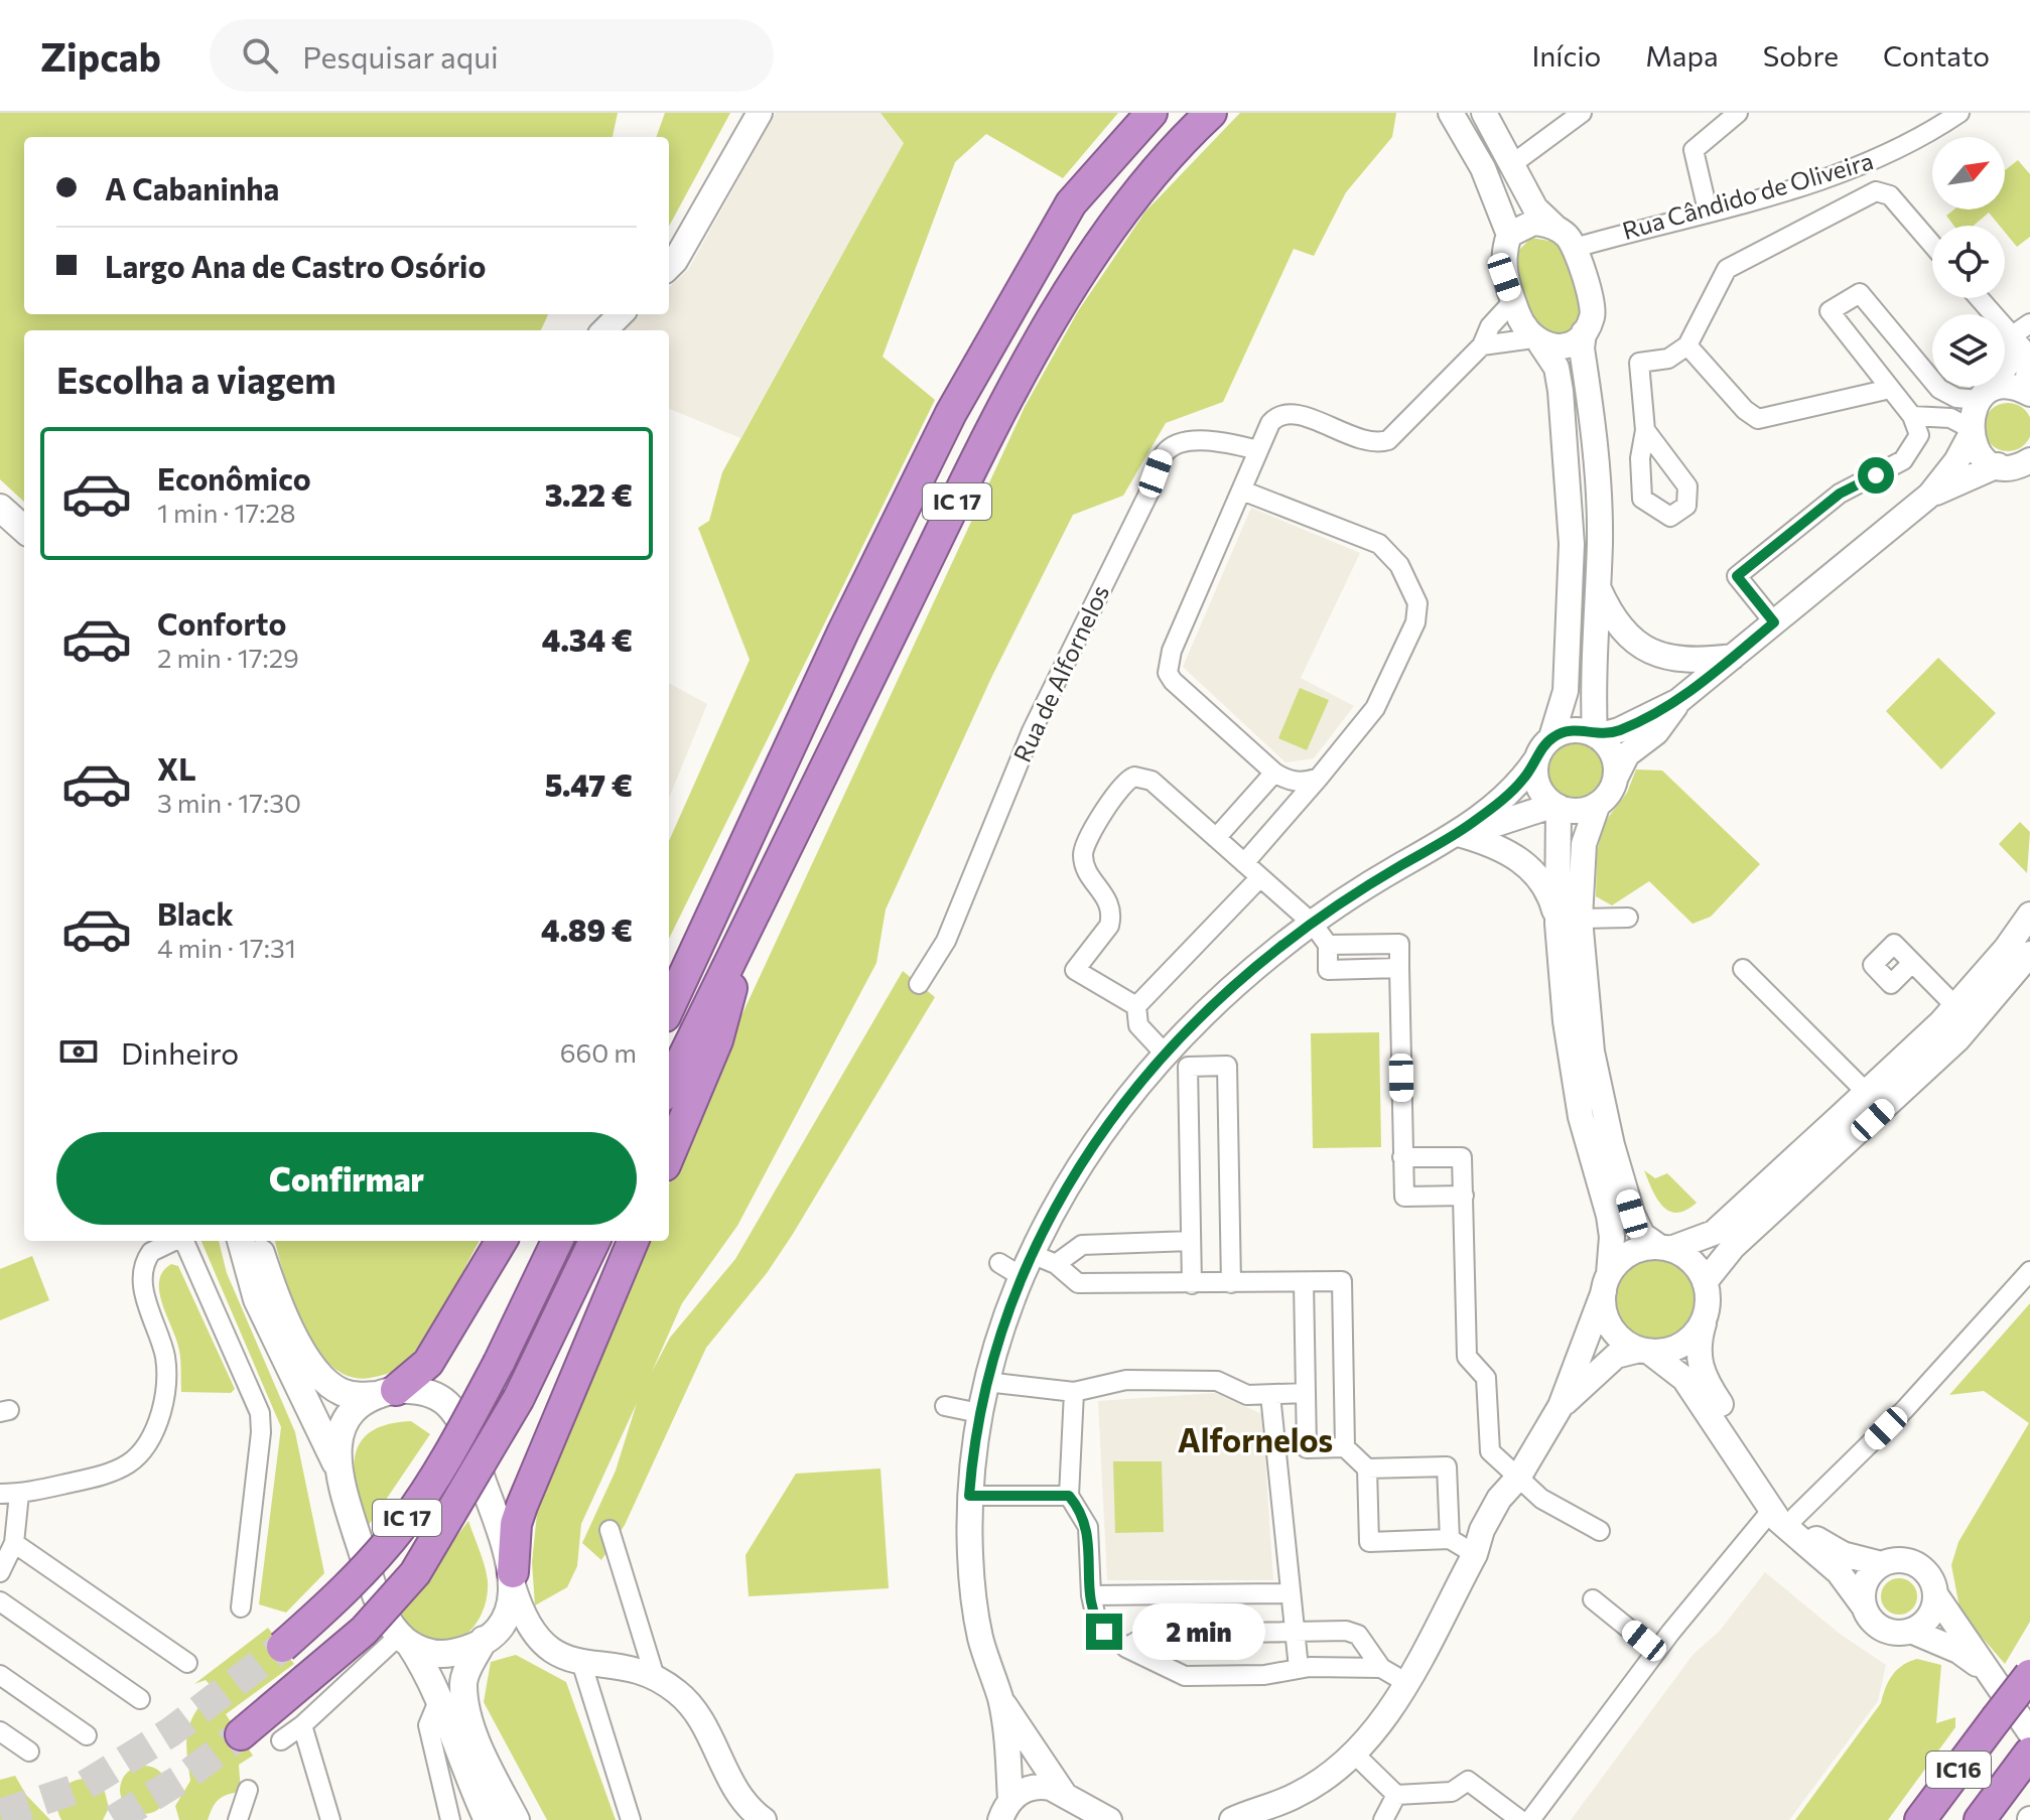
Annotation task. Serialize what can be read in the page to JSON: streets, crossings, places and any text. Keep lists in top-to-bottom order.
{
  "streets": {
    "highway": ["IC 17", "IC16"],
    "street": ["Rua Cândido de Oliveira", "Rua de Alfornelos"]
  },
  "districts": ["Alfornelos"],
  "north": "top right",
  "page": {
    "header": "Zipcab",
    "search": "Pesquisar aqui",
    "nav": [
      "Início",
      "Mapa",
      "Sobre",
      "Contato"
    ],
    "banner": ["A Cabaninha", "Largo Ana de Castro Osório"],
    "heading": "Escolha a viagem",
    "list": [
      {
        "name": "Econômico",
        "note": "1 min · 17:28",
        "value": "3.22 €"
      },
      {
        "name": "Conforto",
        "note": "2 min · 17:29",
        "value": "4.34 €"
      },
      {
        "name": "XL",
        "note": "3 min · 17:30",
        "value": "5.47 €"
      },
      {
        "name": "Black",
        "note": "4 min · 17:31",
        "value": "4.89 €"
      }
    ],
    "pay": ["Dinheiro", "660 m"],
    "buttons": "Confirmar",
    "bubble": "2 min"
  }
}
